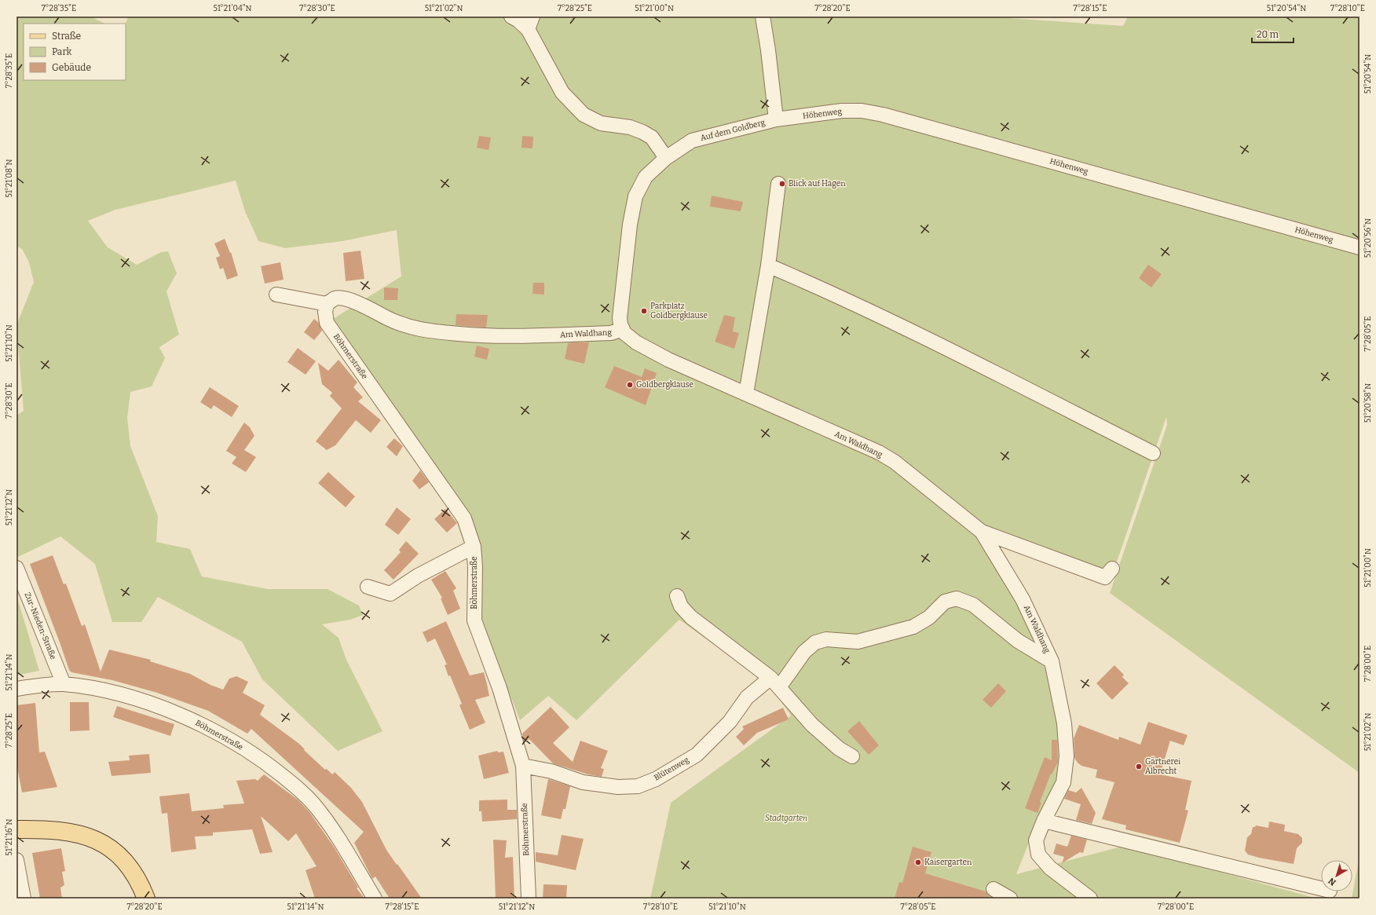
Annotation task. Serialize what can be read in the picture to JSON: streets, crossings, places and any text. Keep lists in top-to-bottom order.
{
  "streets": {
    "street": [
      "Höhenweg",
      "Auf dem Goldberg",
      "Am Waldhang",
      "Böhmerstraße",
      "Zur-Nieden-Straße",
      "Blütenweg"
    ]
  },
  "crossings": [
    ["Höhenweg", "Auf dem Goldberg"],
    ["Auf dem Goldberg", "Am Waldhang"],
    ["Am Waldhang", "Böhmerstraße"],
    ["Am Waldhang", "Blütenweg"],
    ["Böhmerstraße", "Zur-Nieden-Straße"],
    ["Böhmerstraße", "Blütenweg"]
  ],
  "parks": ["Stadtgarten"],
  "places": [
    "Blick auf Hagen",
    "Parkplatz Goldbergklause",
    "Goldbergklause",
    "Gärtnerei Albrecht",
    "Kaisergarten"
  ],
  "legend": ["Straße", "Park", "Gebäude"],
  "scale_bar": "20 m",
  "north": "bottom left",
  "coordinates": [
    "7°28'35\"E",
    "51°21'04\"N",
    "7°28'30\"E",
    "51°21'02\"N",
    "7°28'25\"E",
    "51°21'00\"N",
    "7°28'20\"E",
    "7°28'15\"E",
    "51°20'54\"N",
    "7°28'10\"E",
    "51°21'08\"N",
    "51°20'56\"N",
    "7°28'05\"E",
    "51°21'10\"N",
    "51°20'58\"N",
    "51°21'12\"N",
    "7°28'00\"E",
    "51°21'14\"N",
    "51°21'16\"N"
  ]
}
